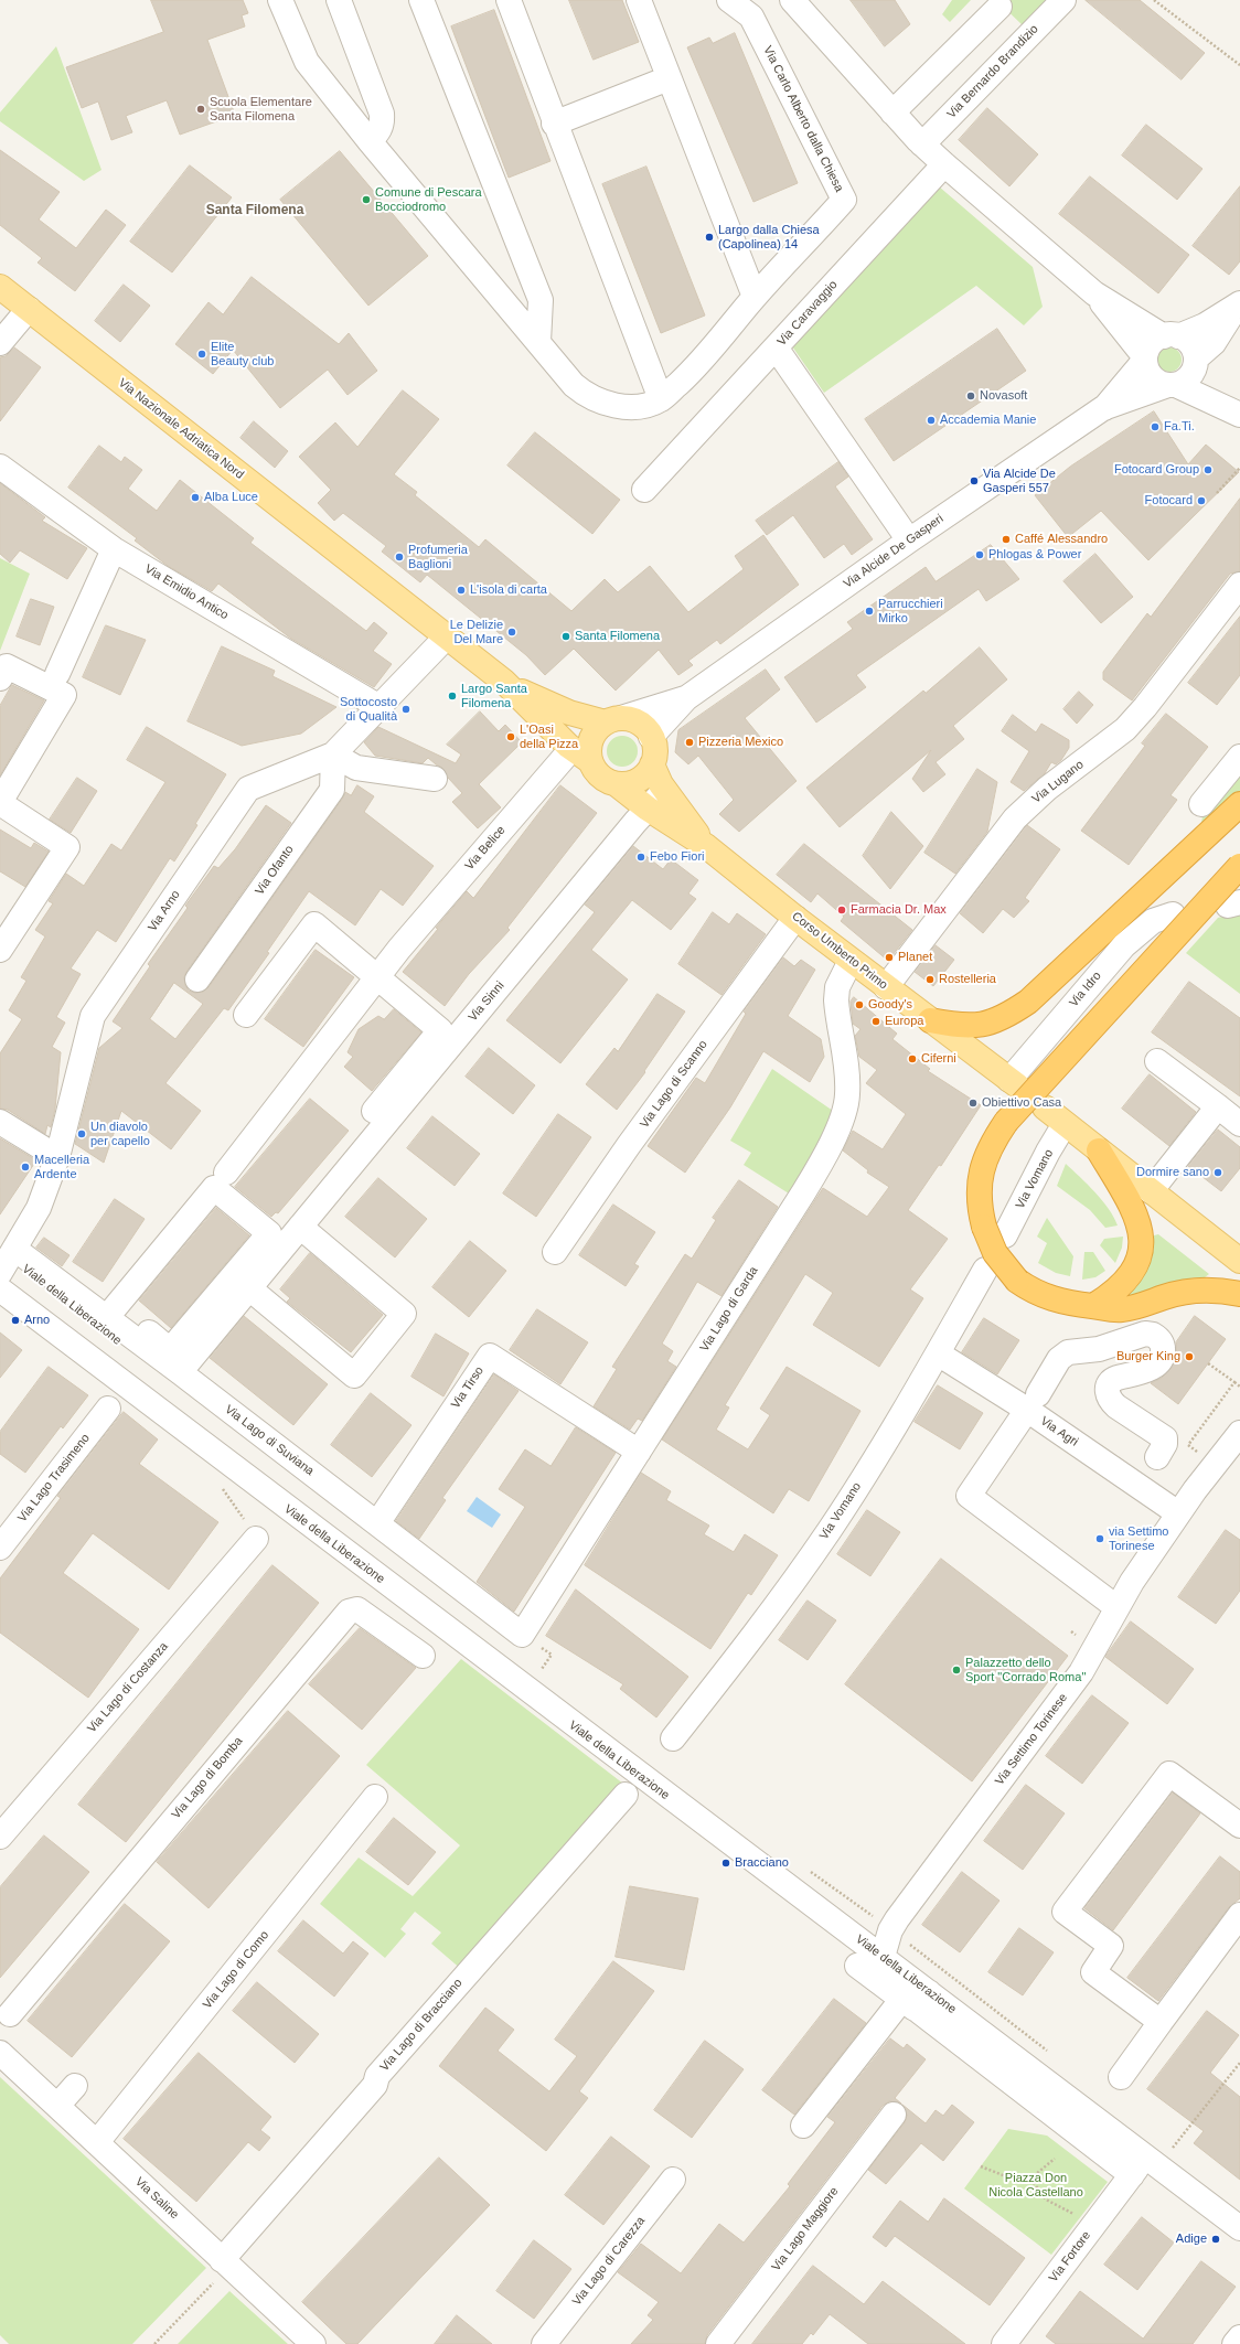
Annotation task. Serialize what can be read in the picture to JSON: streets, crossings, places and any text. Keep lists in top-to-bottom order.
{
  "streets": {
    "main road": ["Via Nazionale Adriatica Nord", "Corso Umberto Primo"],
    "street": [
      "Via Bernardo Brandizio",
      "Via Carlo Alberto dalla Chiesa",
      "Via Caravaggio",
      "Via Alcide De Gasperi",
      "Via Emidio Antico",
      "Via Lugano",
      "Via Belice",
      "Via Ofanto",
      "Via Arno",
      "Via Idro",
      "Via Sinni",
      "Via Lago di Scanno",
      "Via Vomano",
      "Viale della Liberazione",
      "Via Lago di Garda",
      "Via Tirso",
      "Via Agri",
      "Via Lago di Suviana",
      "Via Lago Trasimeno",
      "Via Lago di Costanza",
      "Via Settimo Torinese",
      "Via Lago di Bomba",
      "Via Lago di Como",
      "Via Lago di Bracciano",
      "Via Saline",
      "Via Lago Maggiore",
      "Via Fortore",
      "Via Lago di Carezza"
    ]
  },
  "crossings": [
    ["Via Caravaggio", "Via Alcide De Gasperi"],
    ["Via Nazionale Adriatica Nord", "Via Arno"],
    ["Via Alcide De Gasperi", "Via Belice"],
    ["Via Alcide De Gasperi", "Corso Umberto Primo"],
    ["Via Emidio Antico", "Via Arno"],
    ["Via Lugano", "Corso Umberto Primo"],
    ["Via Belice", "Corso Umberto Primo"],
    ["Via Ofanto", "Via Arno"],
    ["Via Arno", "Viale della Liberazione"],
    ["Via Arno", "Via Lago di Suviana"],
    ["Corso Umberto Primo", "Via Idro"],
    ["Corso Umberto Primo", "Via Sinni"],
    ["Corso Umberto Primo", "Via Lago di Scanno"],
    ["Corso Umberto Primo", "Via Lago di Garda"],
    ["Via Vomano", "Via Agri"],
    ["Viale della Liberazione", "Via Lago di Suviana"],
    ["Viale della Liberazione", "Via Settimo Torinese"],
    ["Viale della Liberazione", "Via Fortore"],
    ["Via Lago di Garda", "Via Tirso"],
    ["Via Lago di Garda", "Via Lago di Suviana"],
    ["Via Tirso", "Via Lago di Suviana"],
    ["Via Agri", "Via Settimo Torinese"],
    ["Via Lago di Como", "Via Saline"],
    ["Via Lago di Bracciano", "Via Saline"]
  ],
  "districts": ["Santa Filomena"],
  "parks": ["Piazza Don Nicola Castellano"],
  "places": [
    "Scuola Elementare Santa Filomena",
    "Comune di Pescara Bocciodromo",
    "Largo dalla Chiesa (Capolinea) 14",
    "Elite Beauty club",
    "Novasoft",
    "Accademia Manie",
    "Fa.Ti.",
    "Fotocard Group",
    "Via Alcide De Gasperi 557",
    "Alba Luce",
    "Fotocard",
    "Caffé Alessandro",
    "Phlogas & Power",
    "Profumeria Baglioni",
    "L'isola di carta",
    "Parrucchieri Mirko",
    "Le Delizie Del Mare",
    "Santa Filomena",
    "Largo Santa Filomena",
    "Sottocosto di Qualità",
    "L'Oasi della Pizza",
    "Pizzeria Mexico",
    "Febo Fiori",
    "Farmacia Dr. Max",
    "Planet",
    "Rostelleria",
    "Goody's",
    "Europa",
    "Ciferni",
    "Obiettivo Casa",
    "Un diavolo per capello",
    "Macelleria Ardente",
    "Dormire sano",
    "Arno",
    "Burger King",
    "via Settimo Torinese",
    "Palazzetto dello Sport \"Corrado Roma\"",
    "Bracciano",
    "Adige"
  ]
}
